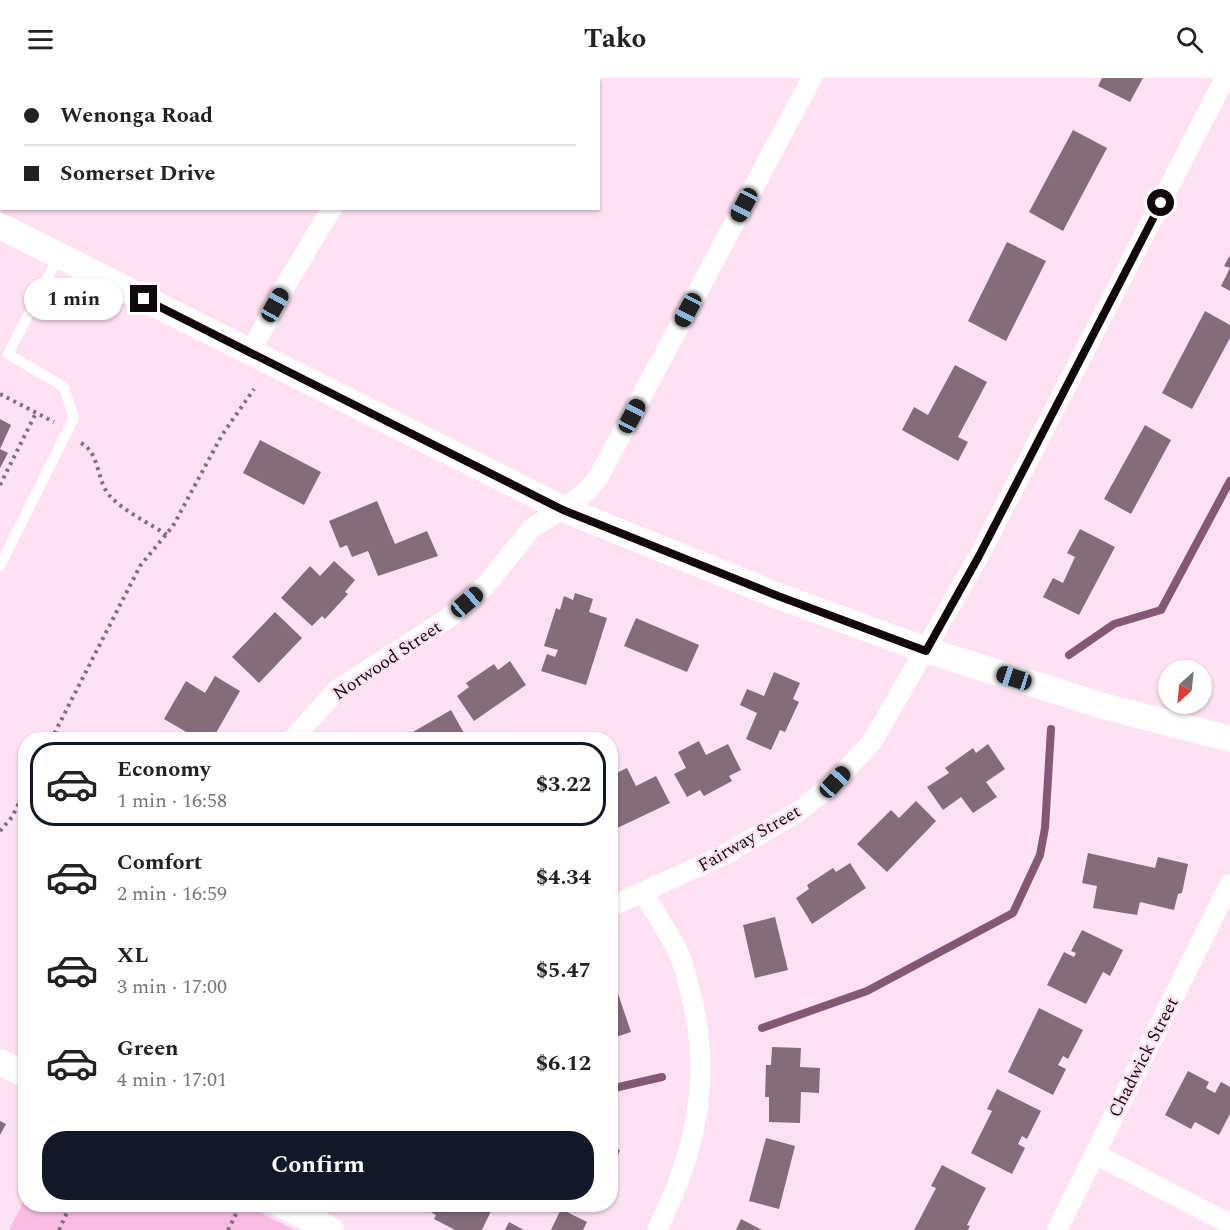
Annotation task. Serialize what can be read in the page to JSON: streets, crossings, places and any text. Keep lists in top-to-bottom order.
{
  "streets": {
    "street": ["Norwood Street", "Fairway Street", "Chadwick Street"]
  },
  "north": "bottom left",
  "page": {
    "header": "Tako",
    "banner": ["Wenonga Road", "Somerset Drive"],
    "bubble": "1 min",
    "list": [
      {
        "name": "Economy",
        "note": "1 min · 16:58",
        "value": "$3.22"
      },
      {
        "name": "Comfort",
        "note": "2 min · 16:59",
        "value": "$4.34"
      },
      {
        "name": "XL",
        "note": "3 min · 17:00",
        "value": "$5.47"
      },
      {
        "name": "Green",
        "note": "4 min · 17:01",
        "value": "$6.12"
      }
    ],
    "buttons": "Confirm"
  }
}
